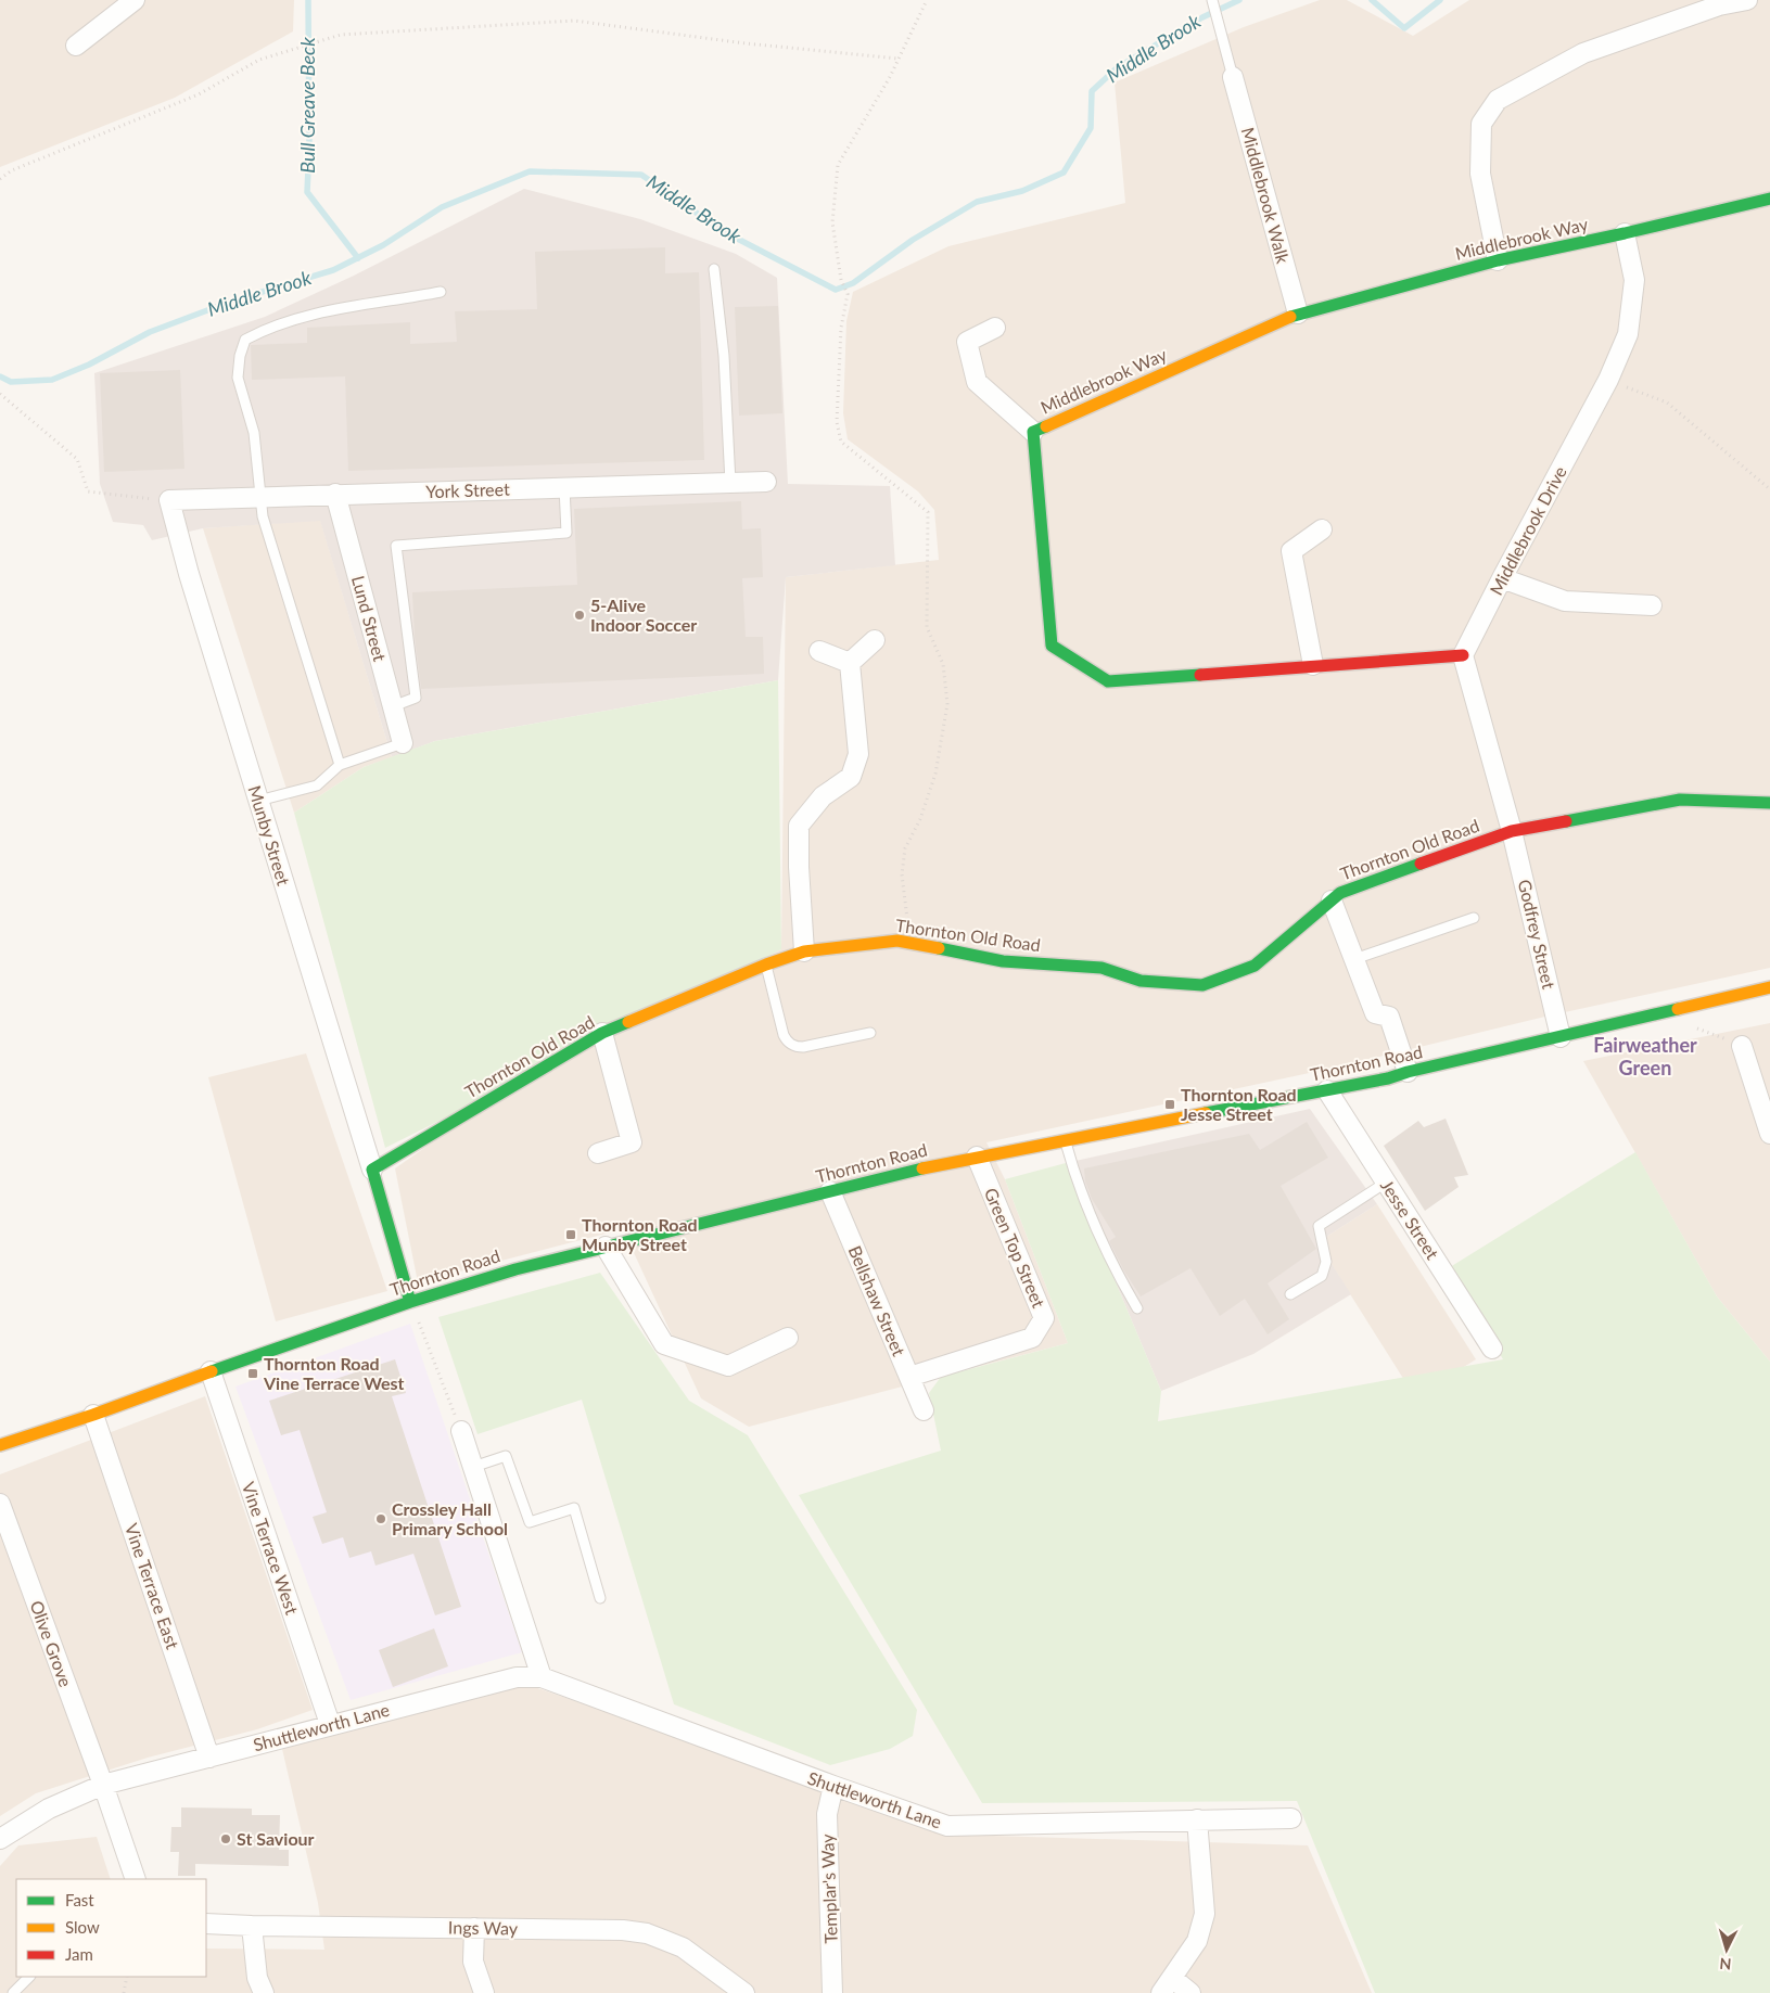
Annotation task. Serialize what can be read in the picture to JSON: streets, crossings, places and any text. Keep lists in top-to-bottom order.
{
  "streets": {
    "street": [
      "Middlebrook Walk",
      "Middlebrook Way",
      "York Street",
      "Middlebrook Drive",
      "Lund Street",
      "Munby Street",
      "Thornton Old Road",
      "Godfrey Street",
      "Thornton Road",
      "Jesse Street",
      "Green Top Street",
      "Bellshaw Street",
      "Vine Terrace West",
      "Vine Terrace East",
      "Olive Grove",
      "Shuttleworth Lane",
      "Templar's Way",
      "Ings Way"
    ]
  },
  "crossings": [
    ["Middlebrook Walk", "Middlebrook Way"],
    ["Middlebrook Way", "Middlebrook Drive"],
    ["York Street", "Lund Street"],
    ["York Street", "Munby Street"],
    ["Munby Street", "Thornton Old Road"],
    ["Thornton Old Road", "Godfrey Street"],
    ["Godfrey Street", "Thornton Road"],
    ["Thornton Road", "Jesse Street"],
    ["Thornton Road", "Green Top Street"],
    ["Thornton Road", "Bellshaw Street"],
    ["Thornton Road", "Vine Terrace West"],
    ["Thornton Road", "Vine Terrace East"],
    ["Green Top Street", "Bellshaw Street"],
    ["Vine Terrace West", "Shuttleworth Lane"],
    ["Vine Terrace East", "Shuttleworth Lane"],
    ["Olive Grove", "Shuttleworth Lane"],
    ["Shuttleworth Lane", "Templar's Way"]
  ],
  "districts": ["Fairweather Green"],
  "water": ["Middle Brook", "Bull Greave Beck"],
  "places": {
    "other": ["5-Alive Indoor Soccer", "Crossley Hall Primary School", "St Saviour"],
    "transit": ["Thornton Road Jesse Street", "Thornton Road Munby Street", "Thornton Road Vine Terrace West"]
  },
  "legend": ["Fast", "Slow", "Jam"],
  "north": "bottom"
}
